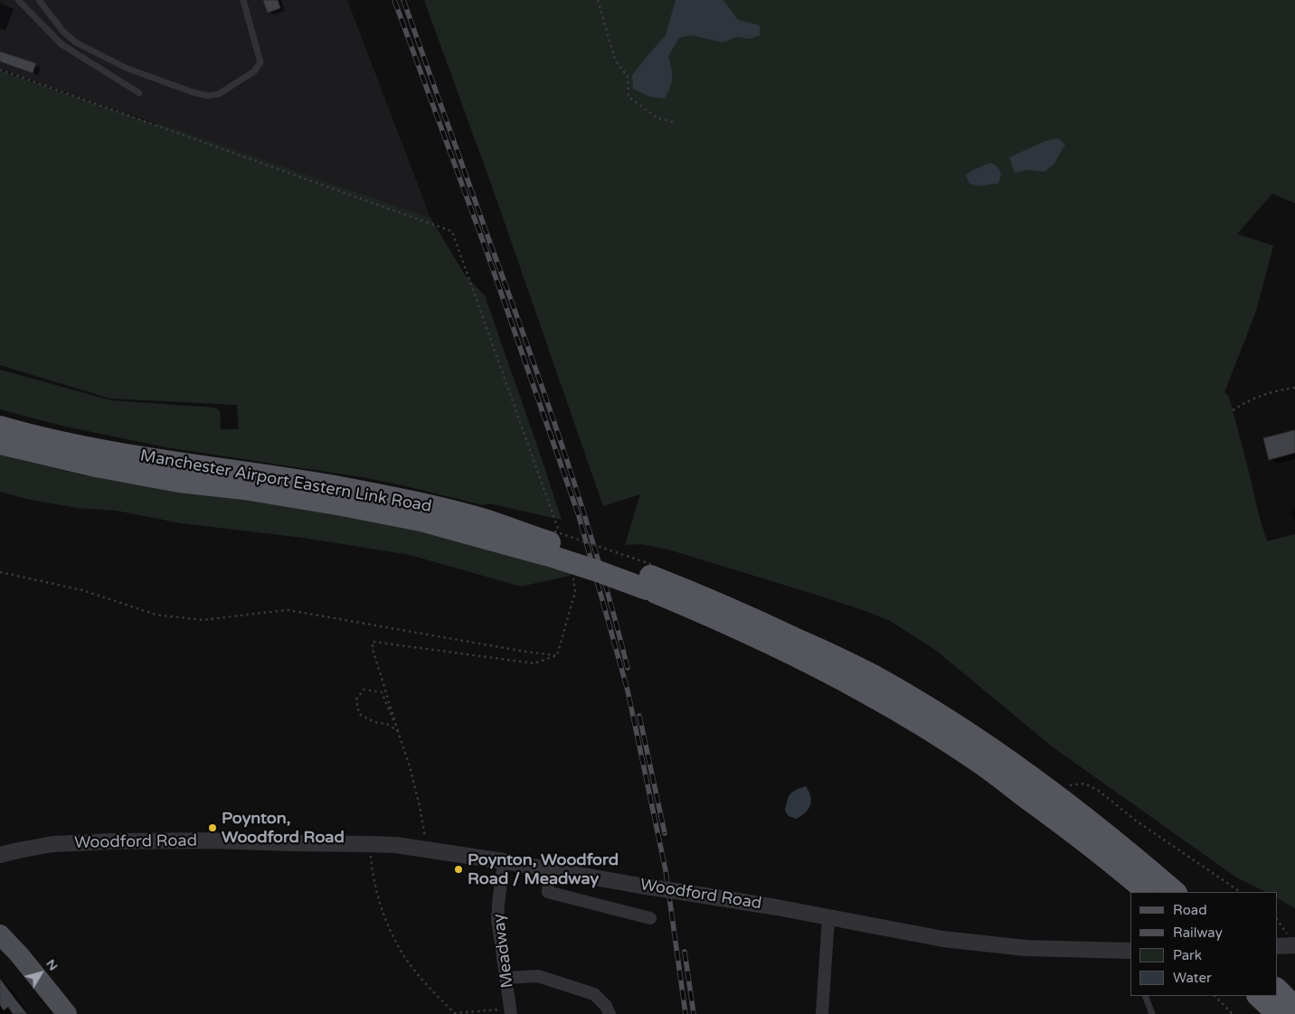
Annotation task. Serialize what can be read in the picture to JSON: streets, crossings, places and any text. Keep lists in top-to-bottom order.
{
  "streets": {
    "highway": ["Manchester Airport Eastern Link Road"],
    "street": ["Woodford Road", "Meadway"]
  },
  "crossings": [
    ["Woodford Road", "Meadway"]
  ],
  "places": ["Poynton, Woodford Road", "Poynton, Woodford Road / Meadway"],
  "legend": [
    "Road",
    "Railway",
    "Park",
    "Water"
  ],
  "north": "top right"
}
